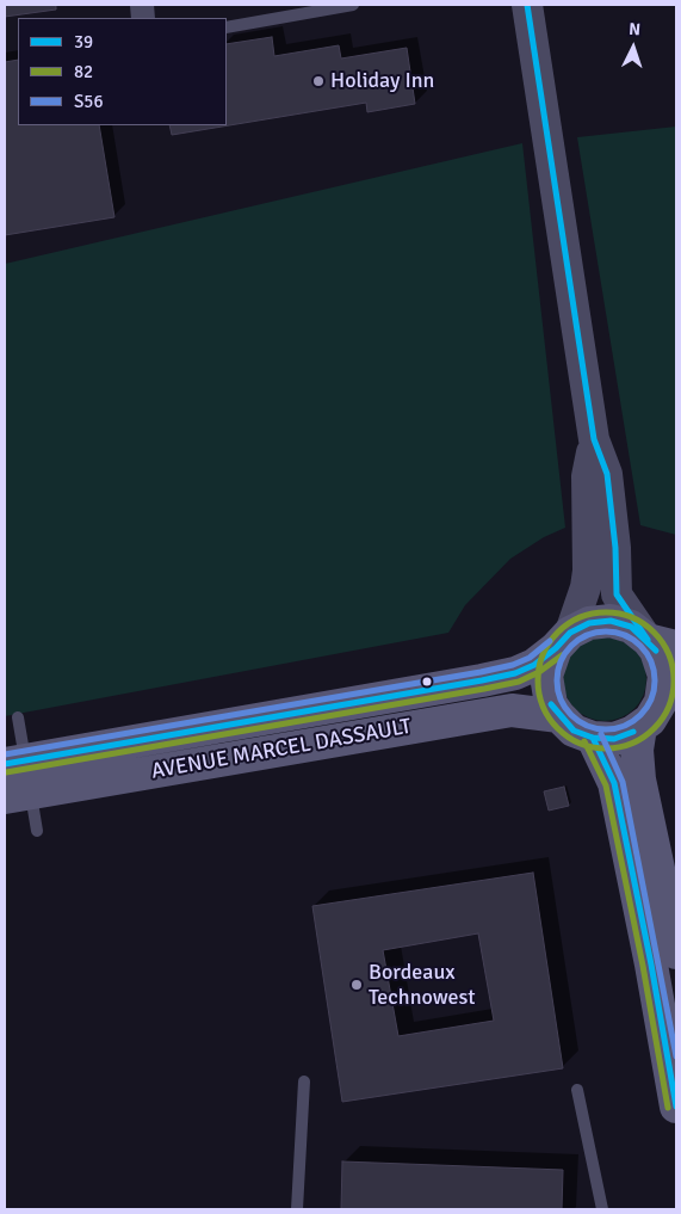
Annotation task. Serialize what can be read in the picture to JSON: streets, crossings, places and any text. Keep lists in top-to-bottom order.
{
  "streets": {
    "main road": ["AVENUE MARCEL DASSAULT"]
  },
  "places": ["Holiday Inn", "Bordeaux Technowest"],
  "lines": ["transit line 39", "transit line 82", "transit line S56"],
  "legend": ["39", "82", "S56"],
  "north": "top"
}
